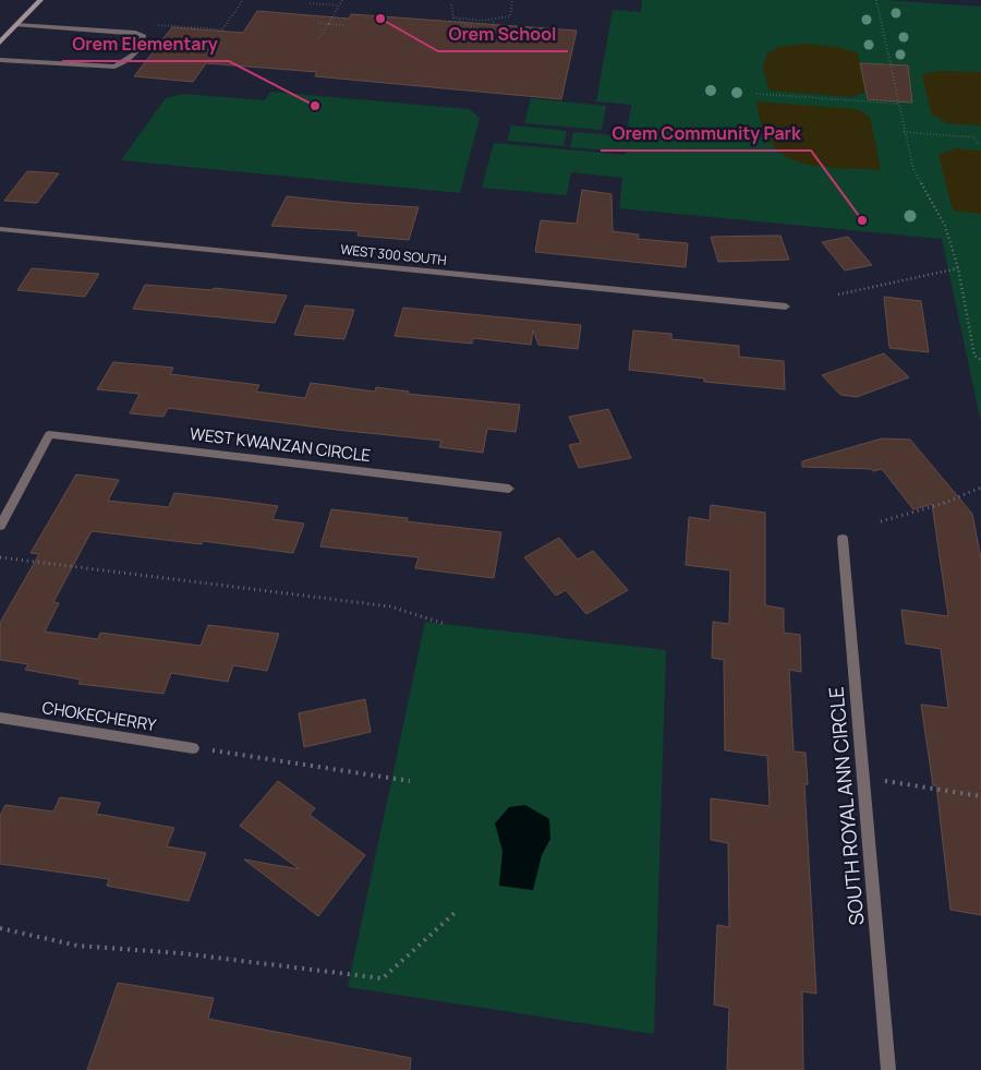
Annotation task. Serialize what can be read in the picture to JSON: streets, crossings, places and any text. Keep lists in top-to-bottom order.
{
  "streets": {
    "street": [
      "WEST 300 SOUTH",
      "WEST KWANZAN CIRCLE",
      "CHOKECHERRY",
      "SOUTH ROYAL ANN CIRCLE"
    ]
  },
  "places": ["Orem School", "Orem Elementary", "Orem Community Park"]
}
